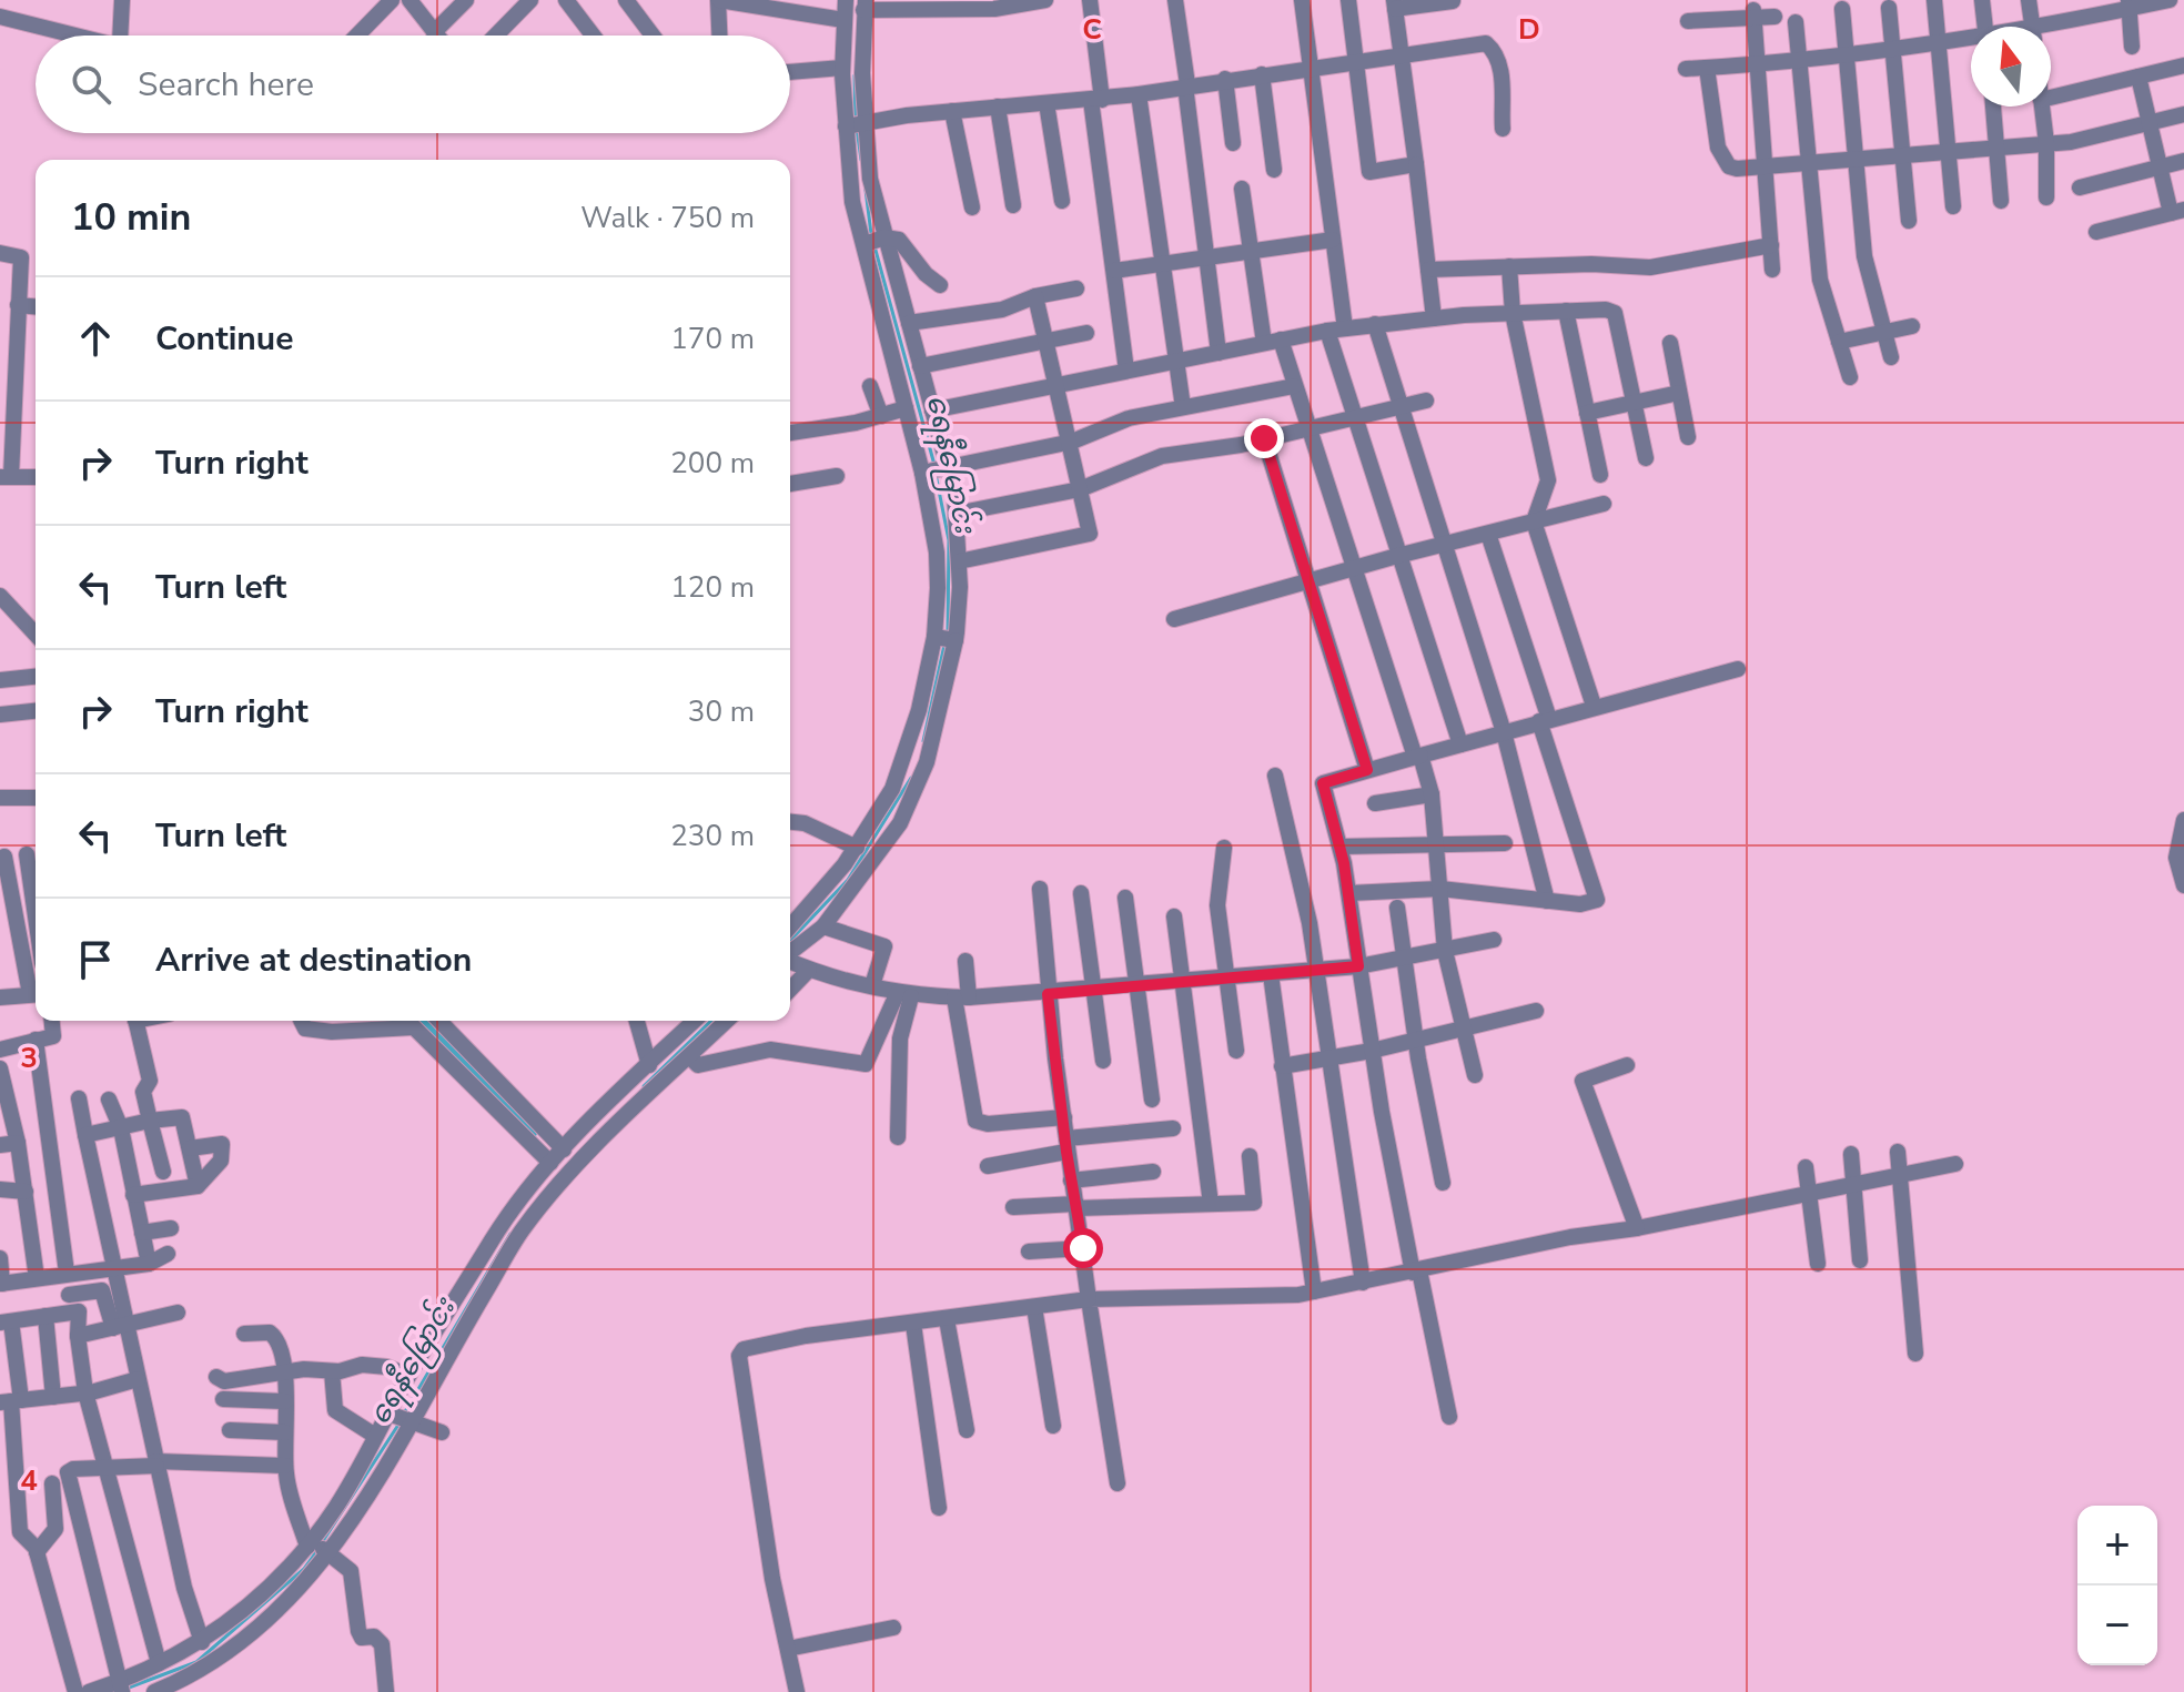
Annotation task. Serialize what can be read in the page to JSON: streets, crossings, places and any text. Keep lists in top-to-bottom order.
{
  "water": ["ရေနီမြောင်း"],
  "north": "top",
  "page": {
    "search": "Search here",
    "heading": ["10 min", "Walk · 750 m"],
    "list": [
      ["Continue", "170 m"],
      ["Turn right", "200 m"],
      ["Turn left", "120 m"],
      ["Turn right", "30 m"],
      ["Turn left", "230 m"],
      "Arrive at destination"
    ],
    "map_buttons": ["+", "−"]
  },
  "grid": {
    "columns": ["C", "D"],
    "rows": ["3", "4"]
  }
}
